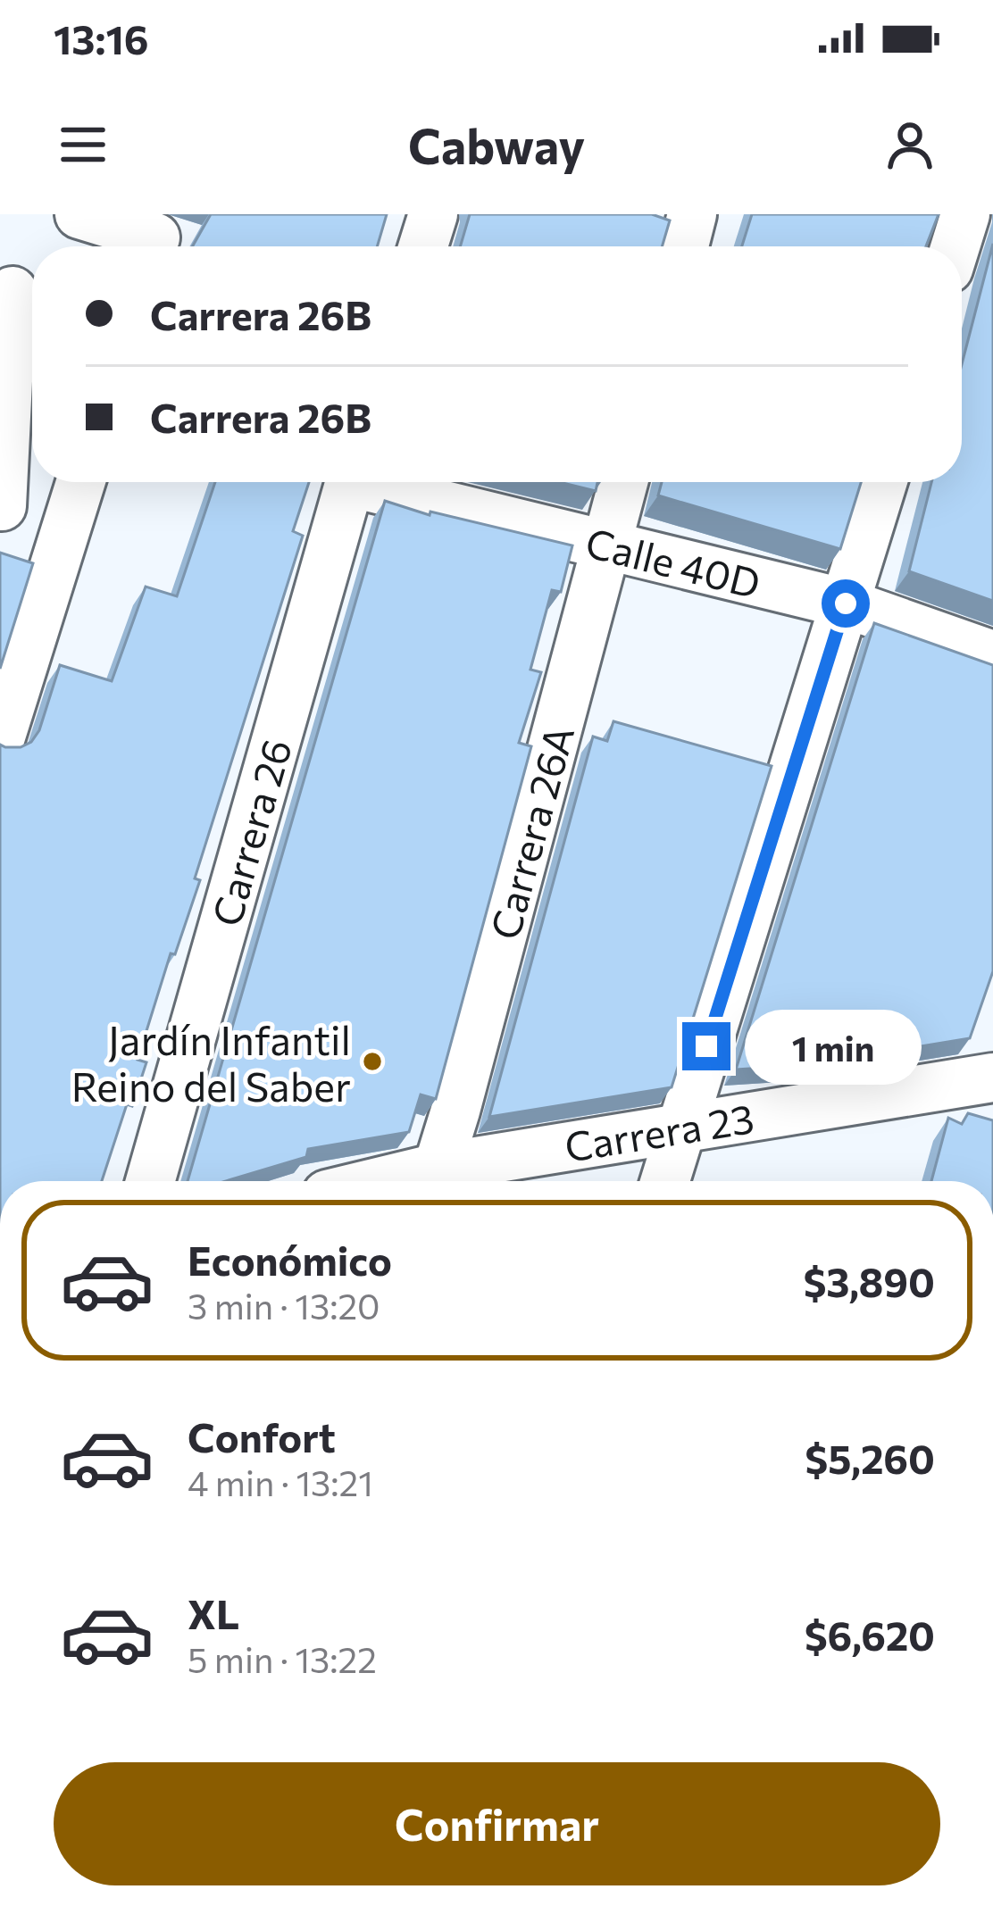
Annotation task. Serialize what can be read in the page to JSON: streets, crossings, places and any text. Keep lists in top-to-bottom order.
{
  "streets": {
    "street": [
      "Calle 40D",
      "Carrera 26",
      "Carrera 26A",
      "Carrera 23"
    ]
  },
  "crossings": [
    ["Calle 40D", "Carrera 26A"],
    ["Carrera 26A", "Carrera 23"]
  ],
  "places": ["Jardín Infantil Reino del Saber"],
  "page": {
    "status": "13:16",
    "header": "Cabway",
    "banner": ["Carrera 26B", "Carrera 26B"],
    "bubble": "1 min",
    "list": [
      {
        "name": "Económico",
        "note": "3 min · 13:20",
        "value": "$3,890"
      },
      {
        "name": "Confort",
        "note": "4 min · 13:21",
        "value": "$5,260"
      },
      {
        "name": "XL",
        "note": "5 min · 13:22",
        "value": "$6,620"
      }
    ],
    "buttons": "Confirmar"
  }
}
